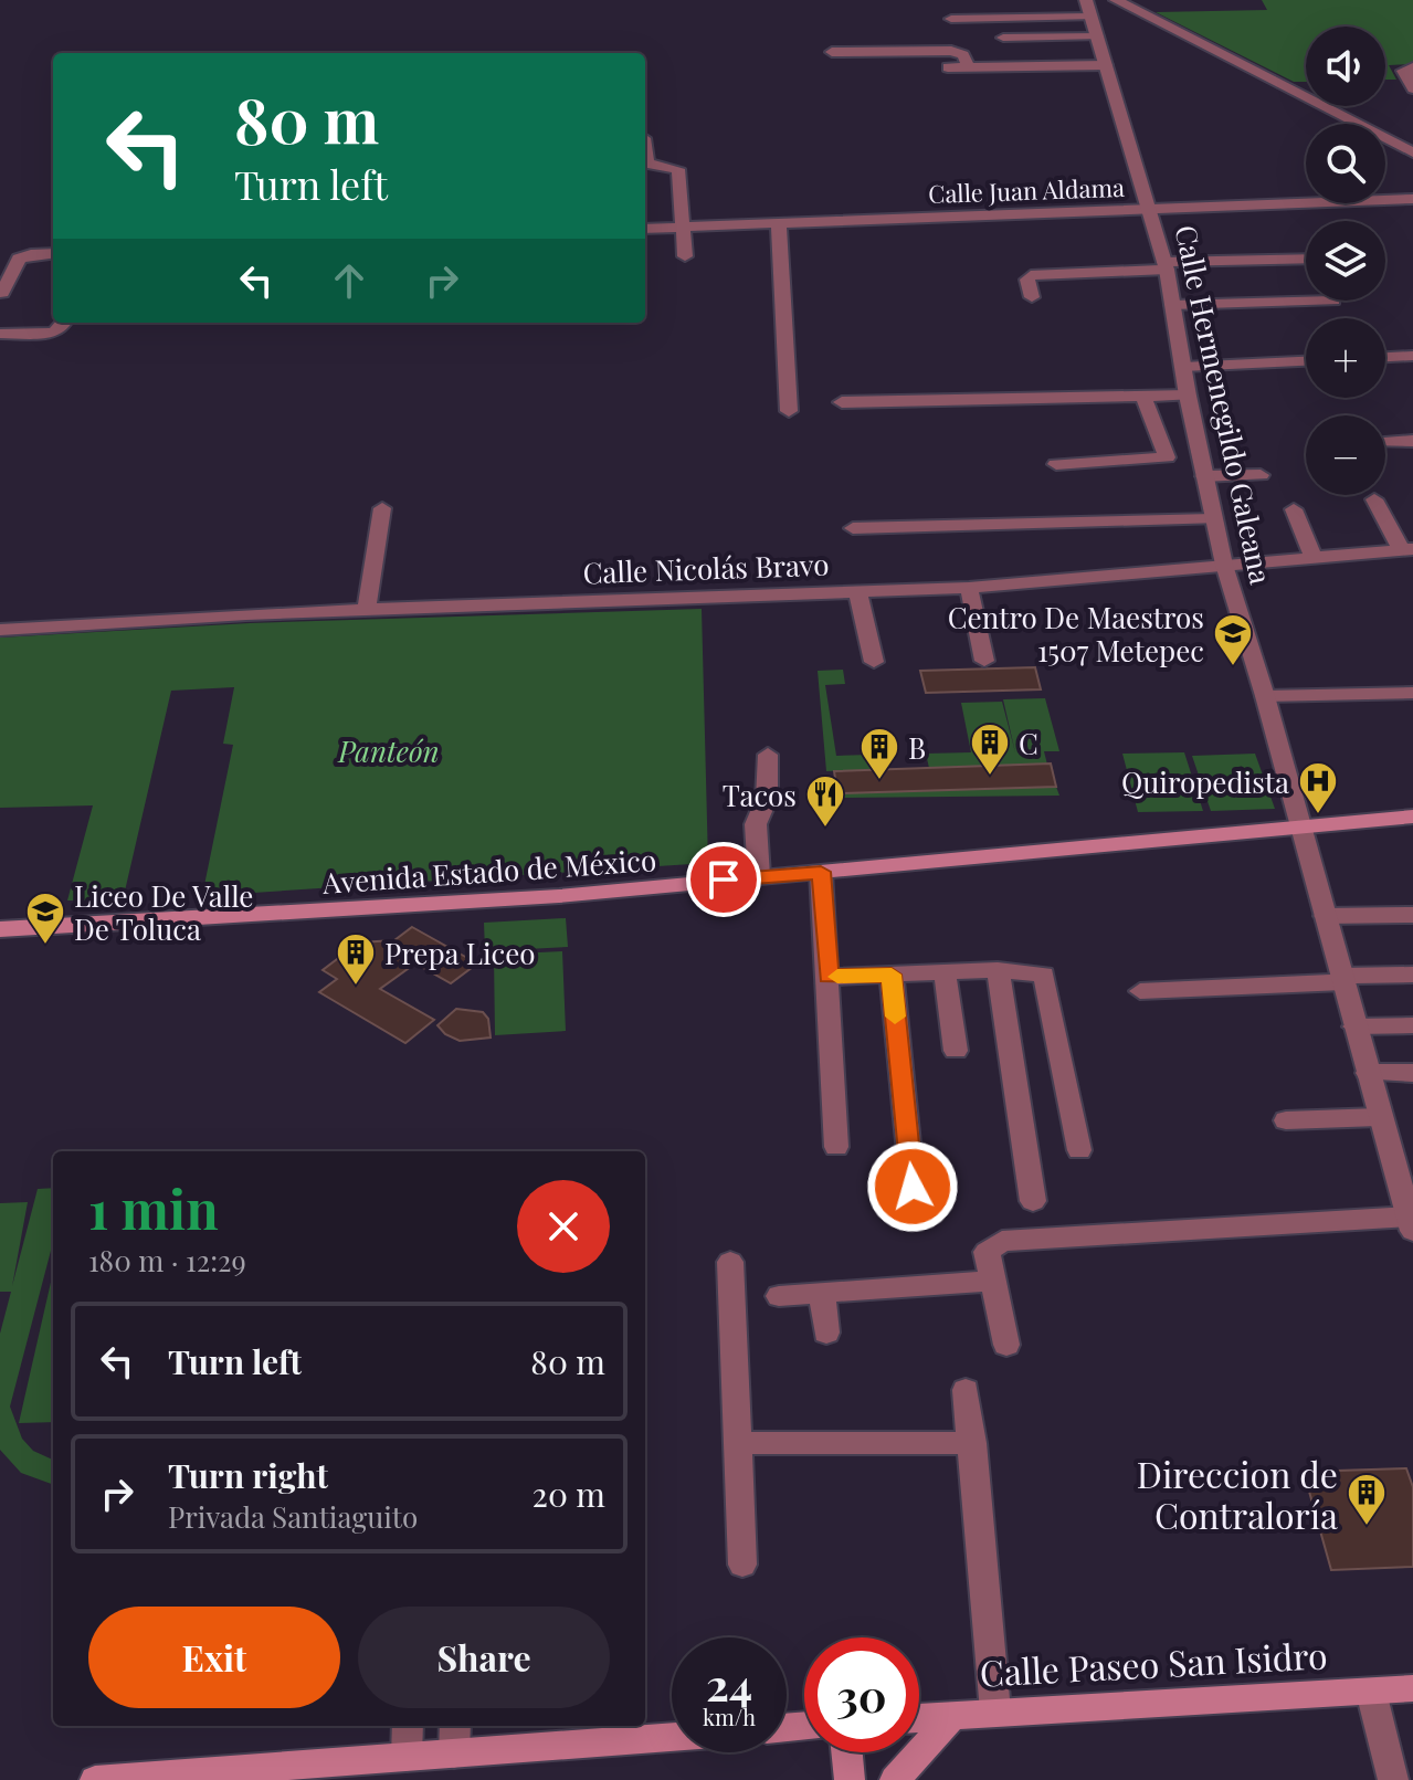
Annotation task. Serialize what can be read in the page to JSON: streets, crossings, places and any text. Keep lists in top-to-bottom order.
{
  "streets": {
    "main road": ["Avenida Estado de México", "Calle Paseo San Isidro"],
    "street": ["Calle Juan Aldama", "Calle Hermenegildo Galeana", "Calle Nicolás Bravo"]
  },
  "crossings": [
    ["Calle Juan Aldama", "Calle Hermenegildo Galeana"],
    ["Calle Hermenegildo Galeana", "Calle Nicolás Bravo"],
    ["Calle Hermenegildo Galeana", "Avenida Estado de México"]
  ],
  "parks": ["Panteón"],
  "places": {
    "school or university": ["Centro De Maestros 1507 Metepec", "Liceo De Valle De Toluca"],
    "building": [
      "C",
      "B",
      "Prepa Liceo",
      "Direccion de Contraloría"
    ],
    "hospital": ["Quiropedista"],
    "restaurant": ["Tacos"]
  },
  "page": {
    "map_buttons": ["+", "−"],
    "turn": ["80 m", "Turn left"],
    "heading": ["1 min", "180 m · 12:29"],
    "list": [
      {
        "name": "Turn left",
        "value": "80 m"
      },
      {
        "name": "Turn right",
        "note": "Privada Santiaguito",
        "value": "20 m"
      }
    ],
    "buttons": ["Exit", "Share"],
    "speed": "24 km/h",
    "limit": "30"
  }
}
